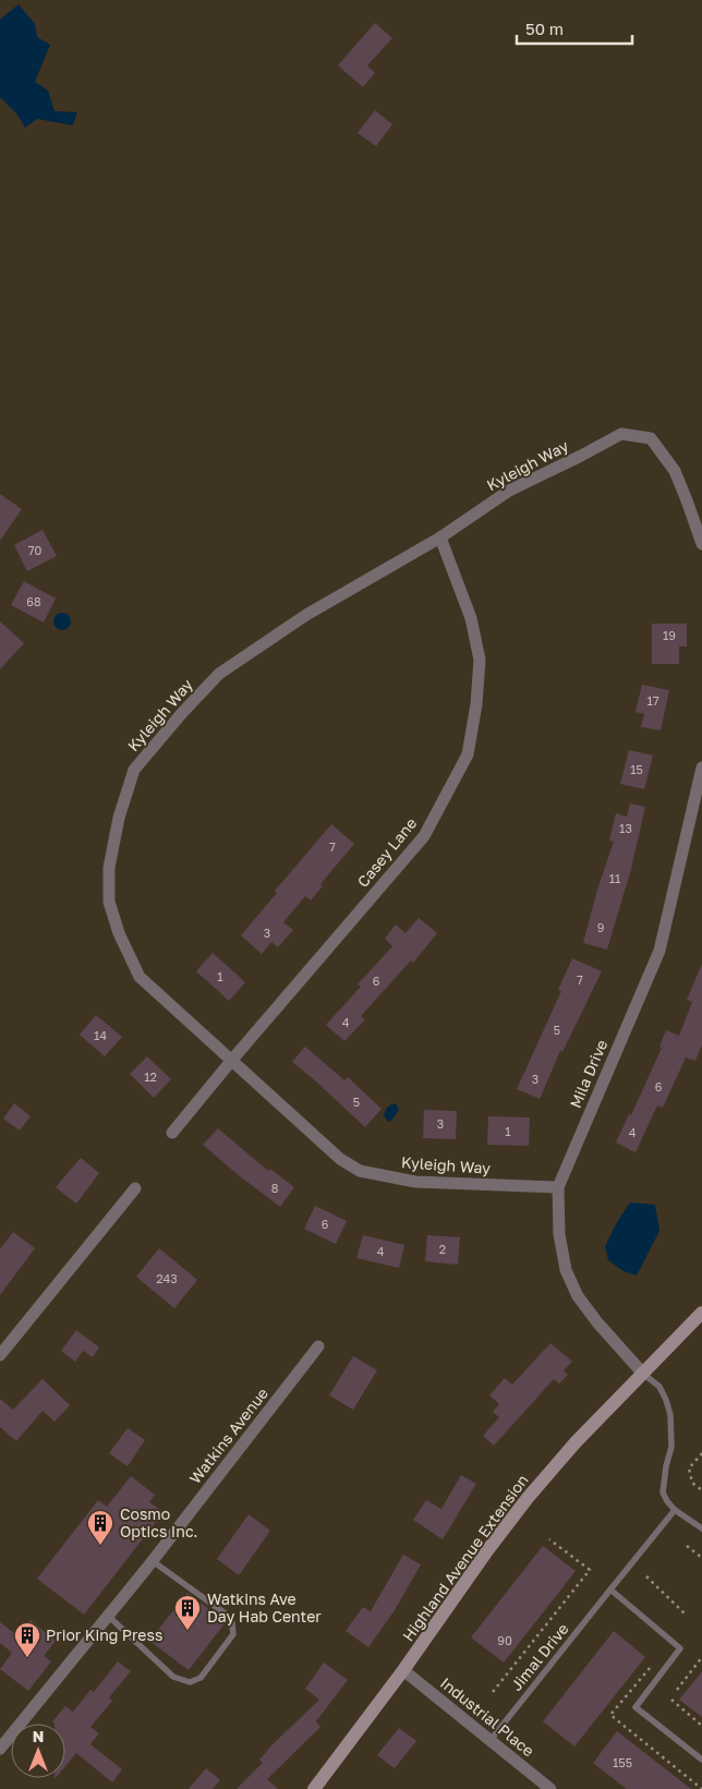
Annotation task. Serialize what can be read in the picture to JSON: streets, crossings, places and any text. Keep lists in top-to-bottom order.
{
  "streets": {
    "street": [
      "Kyleigh Way",
      "Casey Lane",
      "Mila Drive",
      "Watkins Avenue",
      "Highland Avenue Extension",
      "Industrial Place"
    ],
    "lane": ["Jimal Drive"]
  },
  "crossings": [
    ["Kyleigh Way", "Casey Lane"],
    ["Kyleigh Way", "Mila Drive"],
    ["Mila Drive", "Highland Avenue Extension"],
    ["Highland Avenue Extension", "Industrial Place"],
    ["Jimal Drive", "Industrial Place"]
  ],
  "places": {
    "building": ["Cosmo Optics Inc.", "Watkins Ave Day Hab Center", "Prior King Press"]
  },
  "house_numbers": [
    "70",
    "68",
    "19",
    "17",
    "15",
    "13",
    "7",
    "11",
    "9",
    "3",
    "1",
    "7",
    "6",
    "4",
    "5",
    "14",
    "12",
    "3",
    "6",
    "5",
    "3",
    "1",
    "4",
    "8",
    "6",
    "2",
    "4",
    "243",
    "90",
    "155"
  ],
  "scale_bar": "50 m",
  "north": "top"
}
